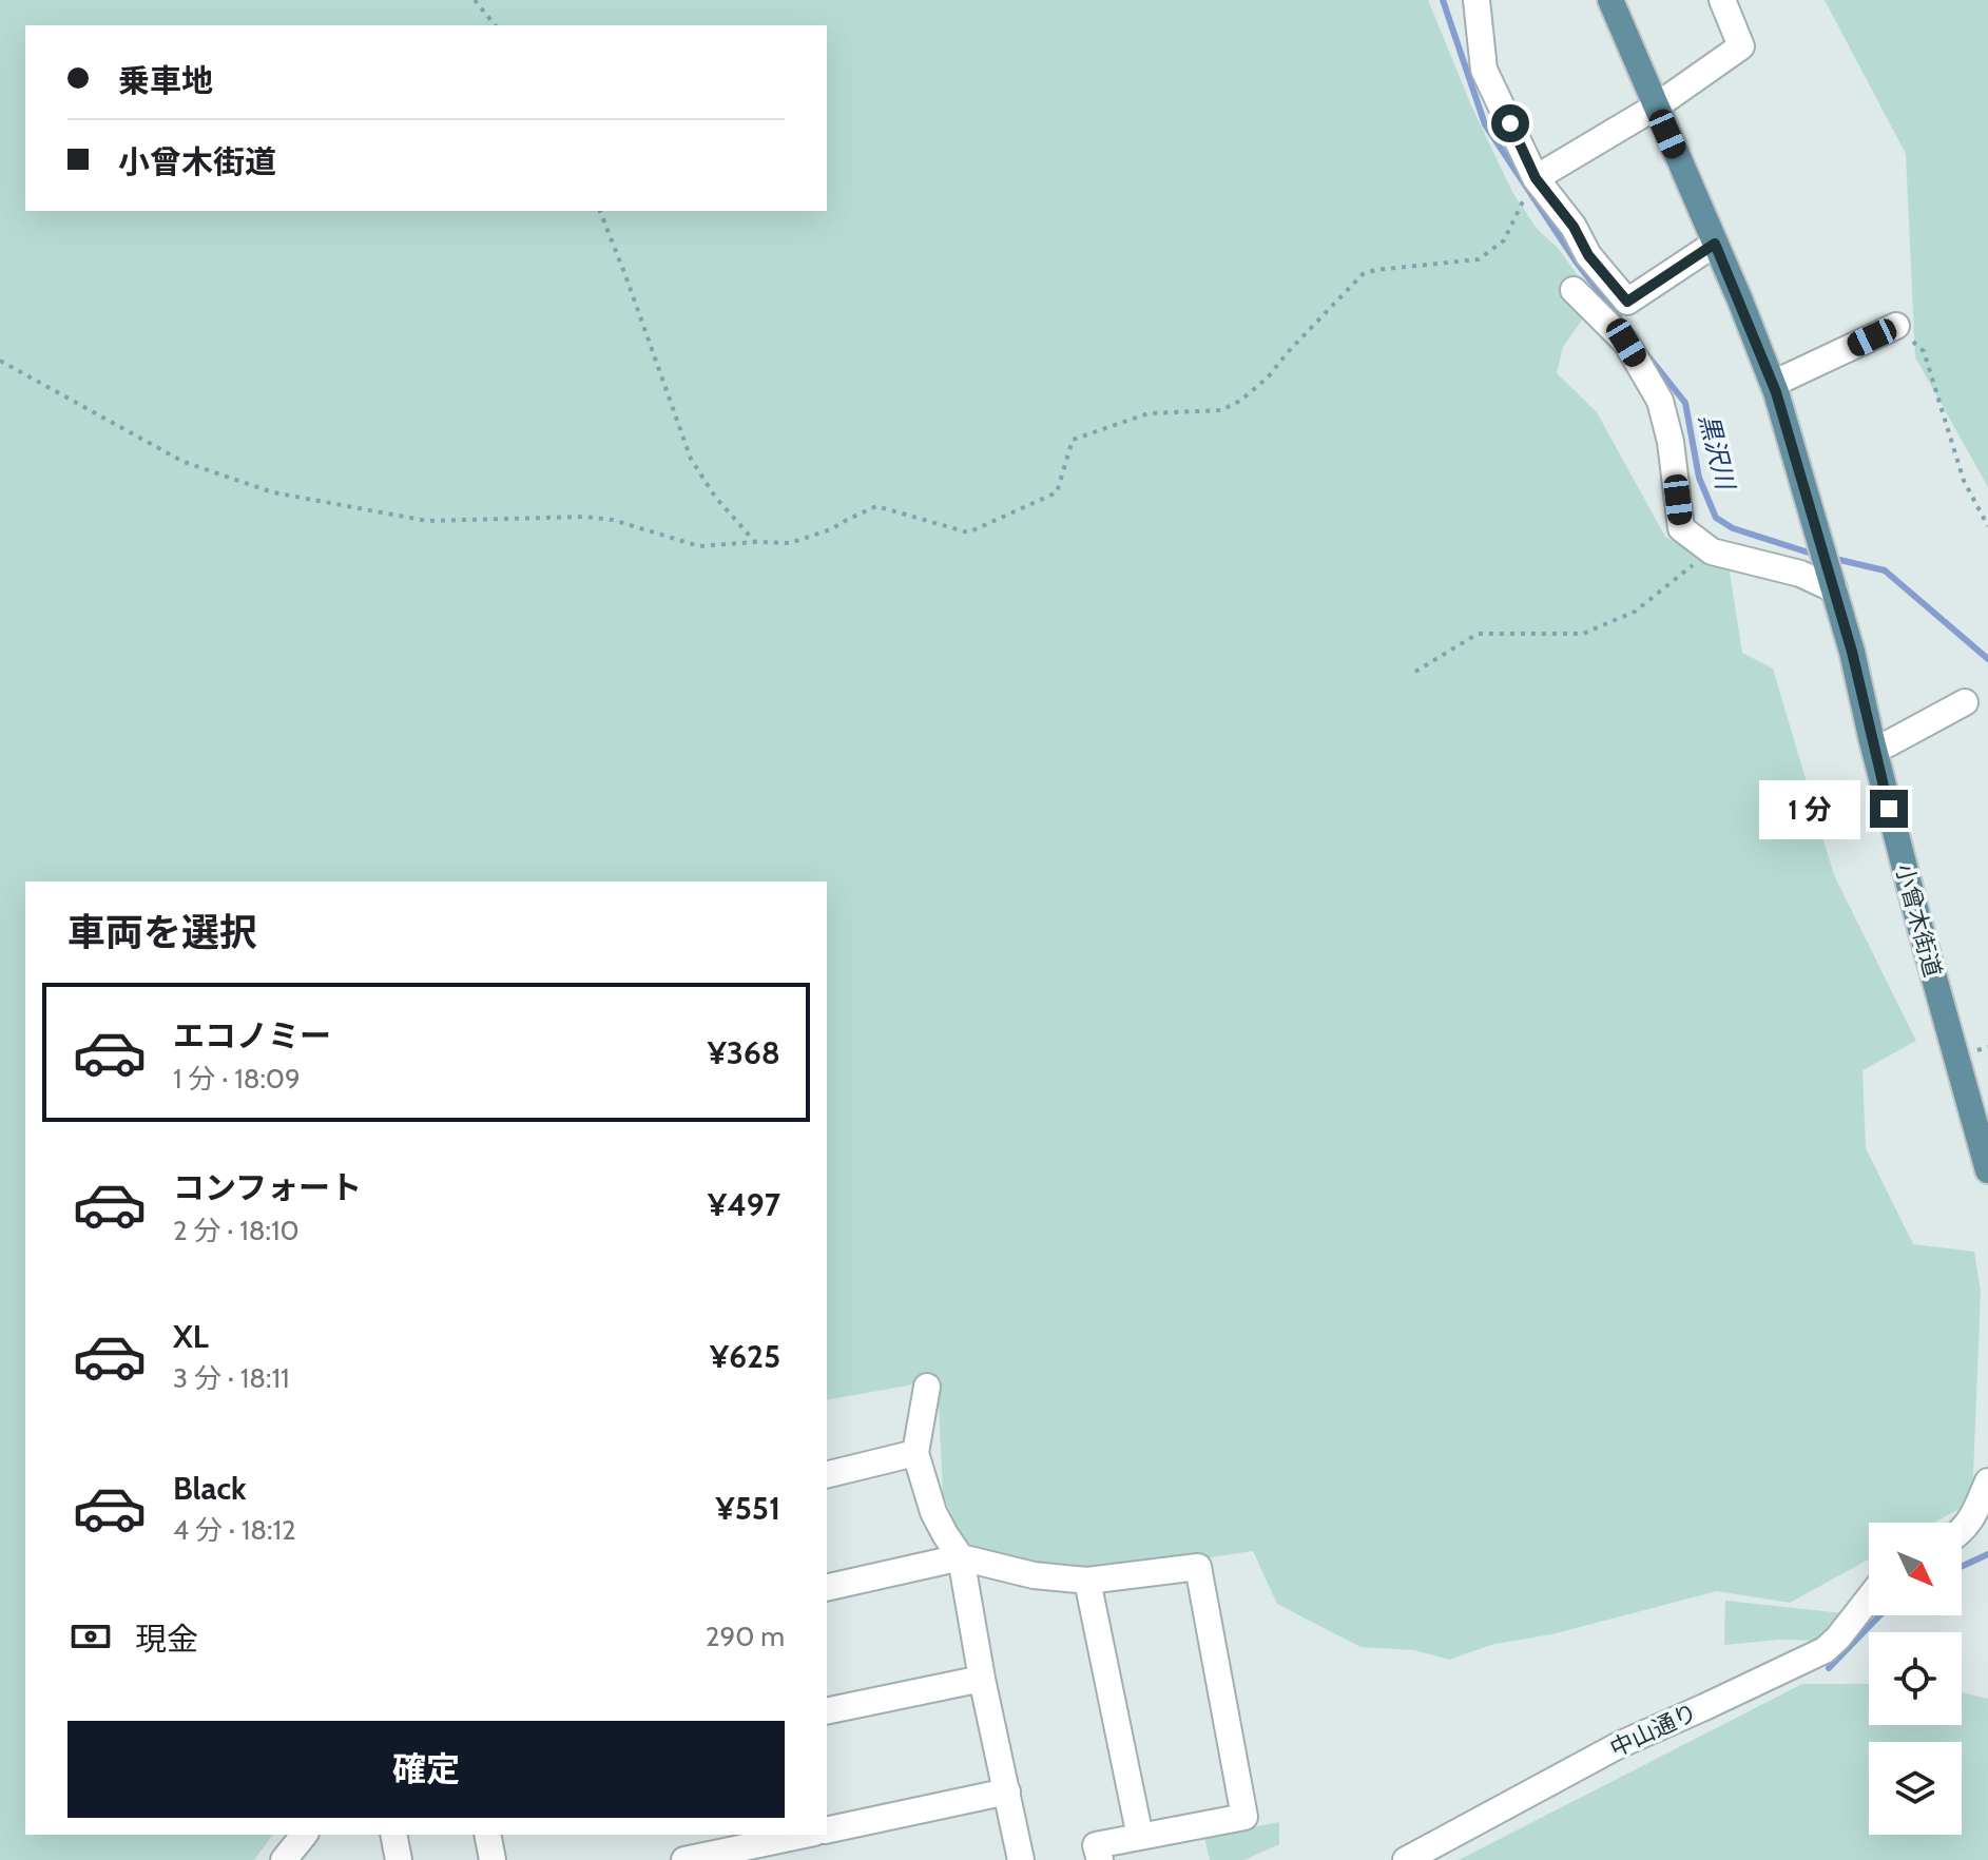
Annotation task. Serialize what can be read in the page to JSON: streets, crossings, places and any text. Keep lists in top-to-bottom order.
{
  "streets": {
    "main road": ["小曾木街道"],
    "street": ["中山通り"]
  },
  "water": ["黒沢川"],
  "north": "bottom right",
  "page": {
    "banner": ["乗車地", "小曾木街道"],
    "bubble": "1 分",
    "heading": "車両を選択",
    "list": [
      {
        "name": "エコノミー",
        "note": "1 分 · 18:09",
        "value": "¥368"
      },
      {
        "name": "コンフォート",
        "note": "2 分 · 18:10",
        "value": "¥497"
      },
      {
        "name": "XL",
        "note": "3 分 · 18:11",
        "value": "¥625"
      },
      {
        "name": "Black",
        "note": "4 分 · 18:12",
        "value": "¥551"
      }
    ],
    "pay": ["現金", "290 m"],
    "buttons": "確定"
  }
}
